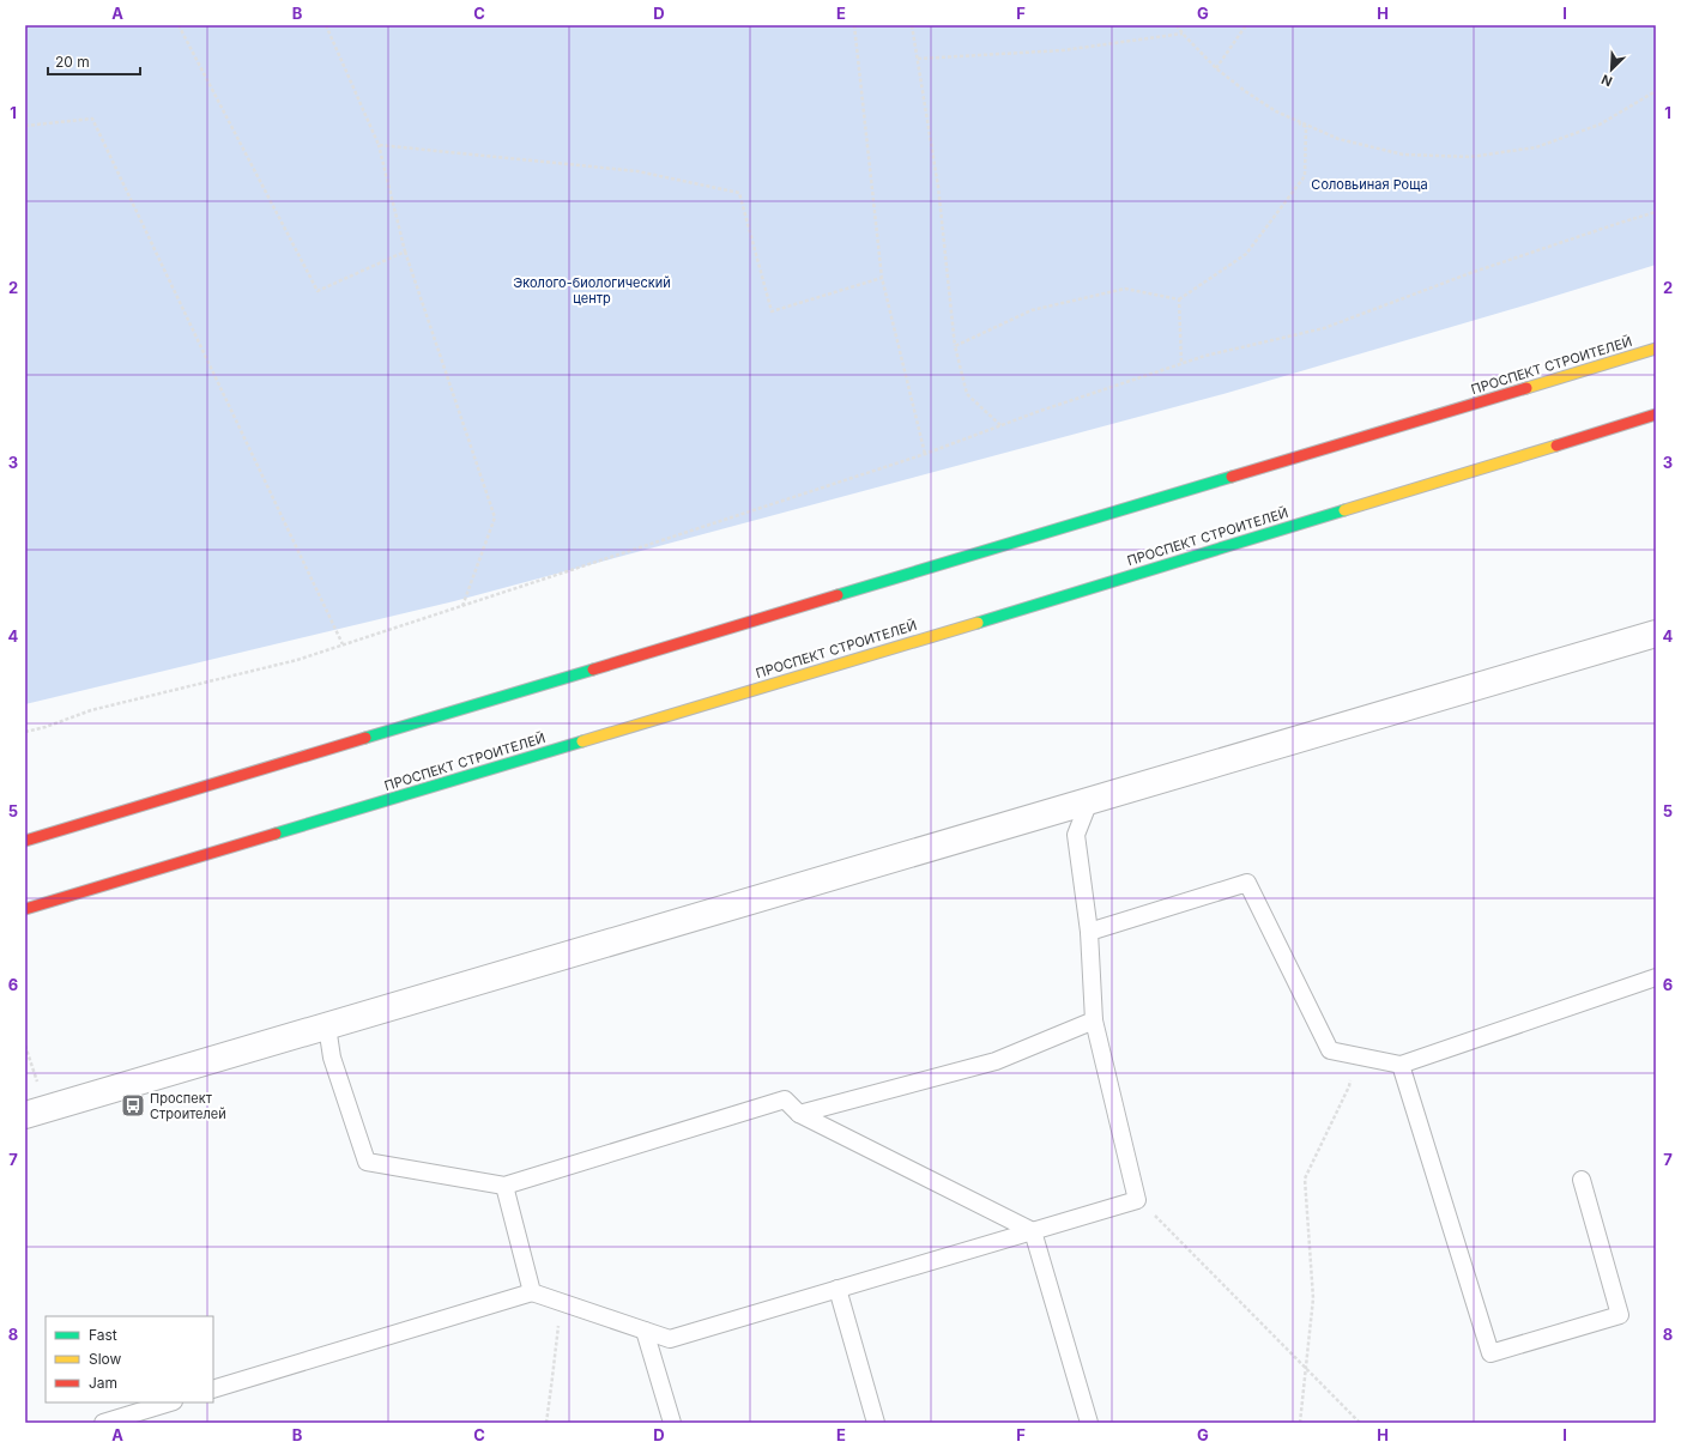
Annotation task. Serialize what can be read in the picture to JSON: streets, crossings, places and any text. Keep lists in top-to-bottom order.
{
  "streets": {
    "main road": ["ПРОСПЕКТ СТРОИТЕЛЕЙ"]
  },
  "parks": ["Соловьиная Роща", "Эколого-биологический центр"],
  "places": {
    "bus stop": ["Проспект Строителей"]
  },
  "legend": ["Fast", "Slow", "Jam"],
  "scale_bar": "20 m",
  "north": "bottom left",
  "grid": {
    "columns": [
      "A",
      "B",
      "C",
      "D",
      "E",
      "F",
      "G",
      "H",
      "I"
    ],
    "rows": [
      "1",
      "2",
      "3",
      "4",
      "5",
      "6",
      "7",
      "8"
    ]
  }
}
